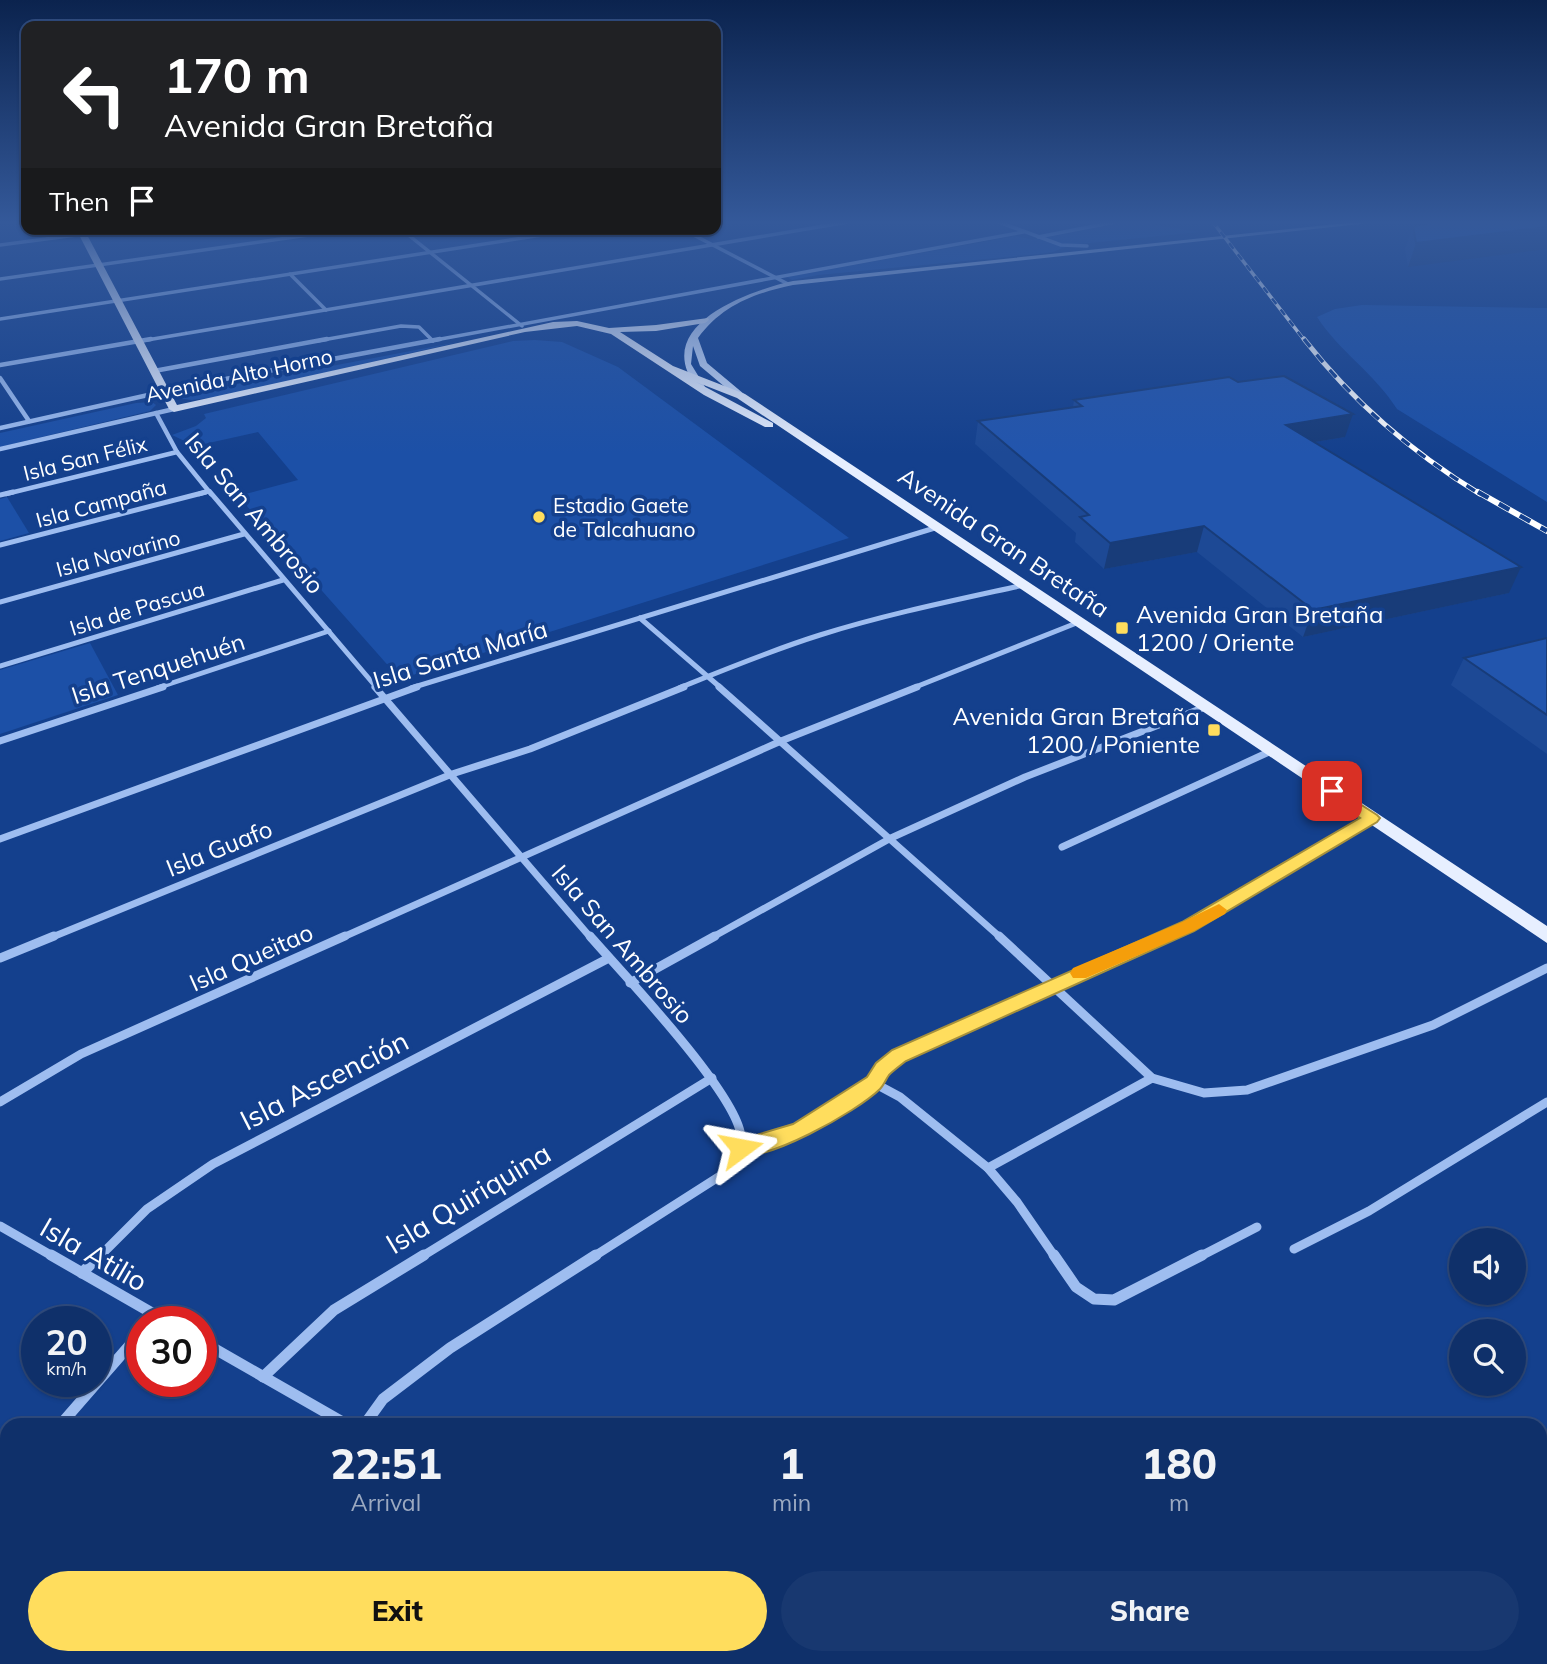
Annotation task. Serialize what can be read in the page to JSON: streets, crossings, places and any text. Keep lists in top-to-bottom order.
{
  "streets": {
    "main road": ["Avenida Alto Horno", "Avenida Gran Bretaña"],
    "street": [
      "Isla San Félix",
      "Isla Campaña",
      "Isla San Ambrosio",
      "Isla Navarino",
      "Isla de Pascua",
      "Isla Santa María",
      "Isla Tenquehuén",
      "Isla Guafo",
      "Isla Queitao",
      "Isla Ascención",
      "Isla Quiriquina",
      "Isla Atilio"
    ]
  },
  "crossings": [
    ["Avenida Alto Horno", "Isla San Ambrosio"],
    ["Avenida Alto Horno", "Avenida Gran Bretaña"],
    ["Isla San Félix", "Isla San Ambrosio"],
    ["Isla Campaña", "Isla San Ambrosio"],
    ["Isla San Ambrosio", "Isla Navarino"],
    ["Isla San Ambrosio", "Isla de Pascua"],
    ["Isla San Ambrosio", "Isla Santa María"],
    ["Isla San Ambrosio", "Isla Tenquehuén"],
    ["Isla San Ambrosio", "Isla Guafo"],
    ["Isla San Ambrosio", "Isla Queitao"],
    ["Isla San Ambrosio", "Isla Ascención"],
    ["Isla San Ambrosio", "Isla Quiriquina"],
    ["Avenida Gran Bretaña", "Isla Santa María"],
    ["Avenida Gran Bretaña", "Isla Guafo"],
    ["Avenida Gran Bretaña", "Isla Queitao"],
    ["Isla Ascención", "Isla Atilio"]
  ],
  "places": {
    "other": ["Estadio Gaete de Talcahuano"],
    "transit": ["Avenida Gran Bretaña 1200 / Oriente", "Avenida Gran Bretaña 1200 / Poniente"]
  },
  "page": {
    "turn": ["170 m", "Avenida Gran Bretaña"],
    "then": "Then",
    "speed": "20 km/h",
    "limit": "30",
    "eta": [
      "22:51",
      "Arrival",
      "1",
      "min",
      "180",
      "m"
    ],
    "buttons": ["Exit", "Share"]
  }
}
